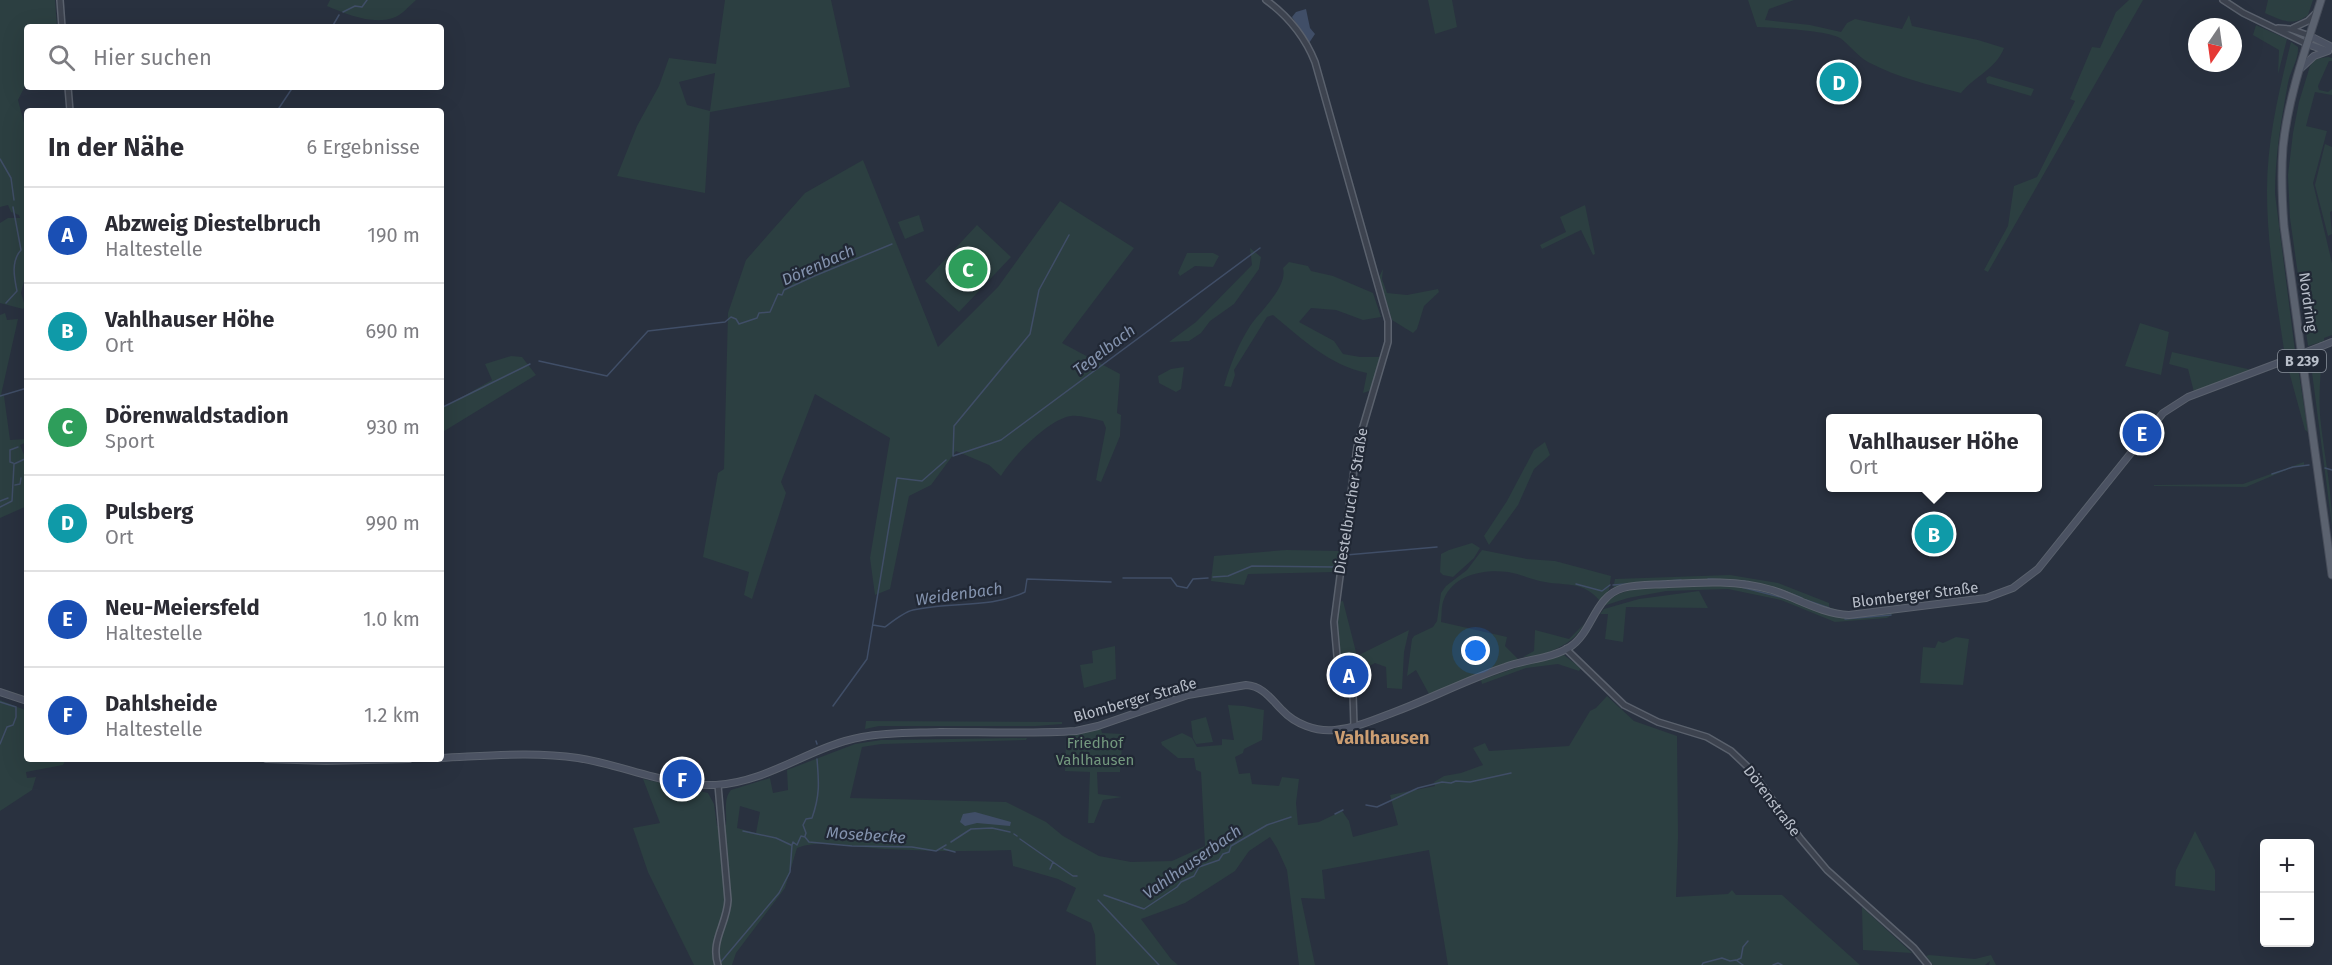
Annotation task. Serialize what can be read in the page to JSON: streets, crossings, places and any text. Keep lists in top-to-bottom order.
{
  "streets": {
    "main road": ["Nordring", "B 239", "Blomberger Straße"],
    "street": ["Diestelbrucher Straße", "Dörenstraße"]
  },
  "crossings": [
    ["Nordring", "B 239"],
    ["Diestelbrucher Straße", "Blomberger Straße"],
    ["Blomberger Straße", "Dörenstraße"]
  ],
  "districts": ["Vahlhausen"],
  "water": [
    "Dörenbach",
    "Tegelbach",
    "Weidenbach",
    "Mosebecke",
    "Vahlhauserbach"
  ],
  "parks": ["Friedhof Vahlhausen"],
  "north": "bottom",
  "page": {
    "search": "Hier suchen",
    "pins": [
      "D",
      "C",
      "E",
      "B",
      "A",
      "F"
    ],
    "heading": ["In der Nähe", "6 Ergebnisse"],
    "list": [
      {
        "mark": "A",
        "name": "Abzweig Diestelbruch",
        "note": "Haltestelle",
        "value": "190 m"
      },
      {
        "mark": "B",
        "name": "Vahlhauser Höhe",
        "note": "Ort",
        "value": "690 m"
      },
      {
        "mark": "C",
        "name": "Dörenwaldstadion",
        "note": "Sport",
        "value": "930 m"
      },
      {
        "mark": "D",
        "name": "Pulsberg",
        "note": "Ort",
        "value": "990 m"
      },
      {
        "mark": "E",
        "name": "Neu-Meiersfeld",
        "note": "Haltestelle",
        "value": "1.0 km"
      },
      {
        "mark": "F",
        "name": "Dahlsheide",
        "note": "Haltestelle",
        "value": "1.2 km"
      }
    ],
    "popup": ["Vahlhauser Höhe", "Ort"],
    "map_buttons": ["+", "−"]
  }
}
